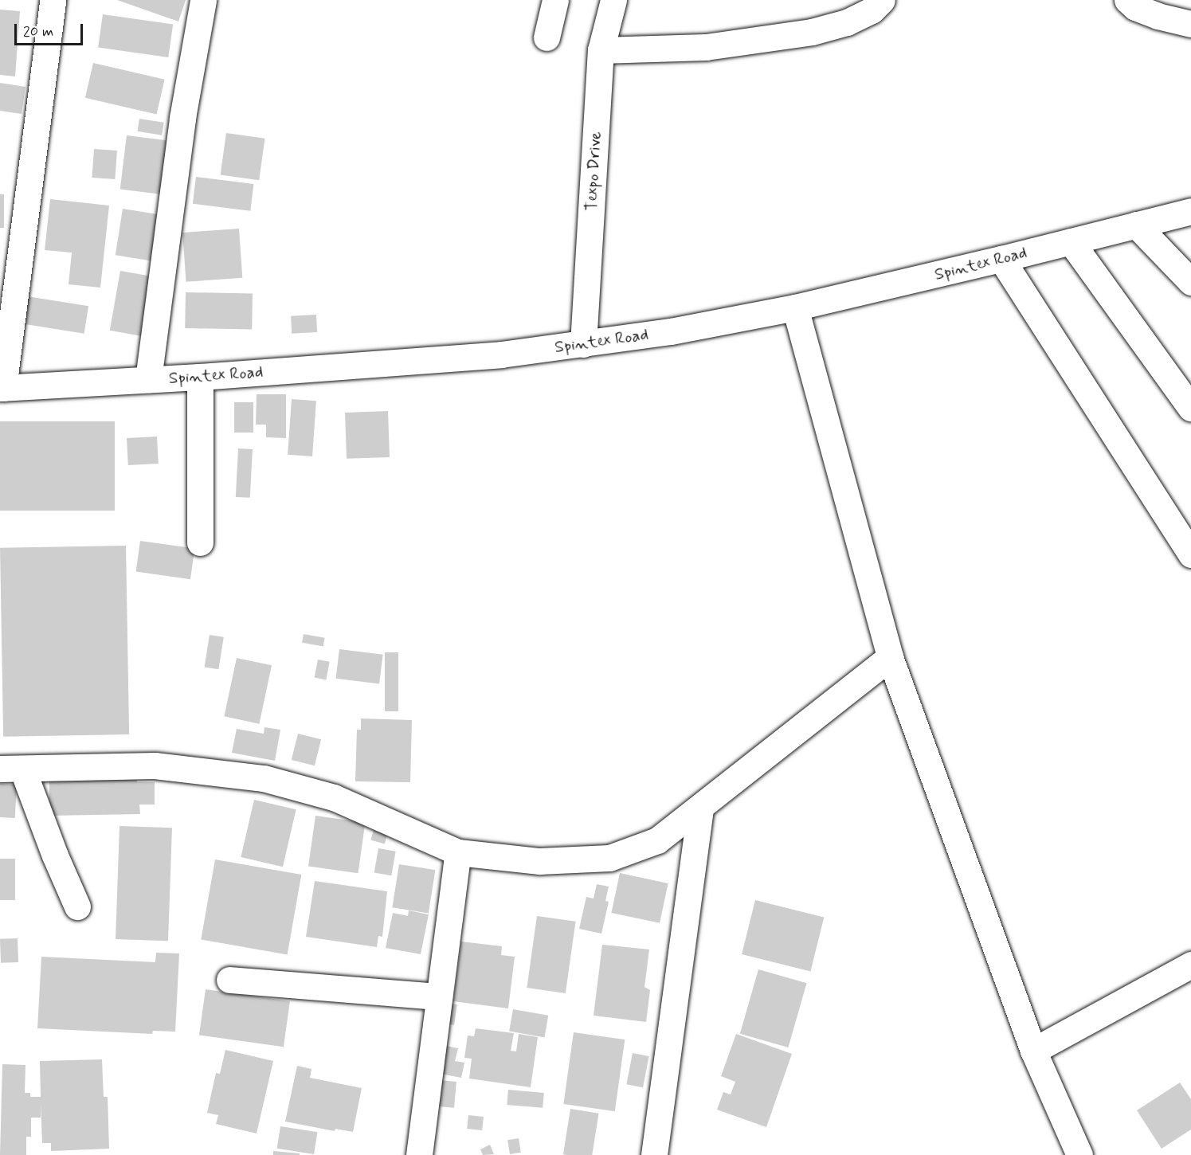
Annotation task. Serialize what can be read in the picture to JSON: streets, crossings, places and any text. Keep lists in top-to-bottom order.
{
  "streets": {
    "street": ["Texpo Drive", "Spintex Road"]
  },
  "crossings": [
    ["Texpo Drive", "Spintex Road"]
  ],
  "scale_bar": "20 m"
}
